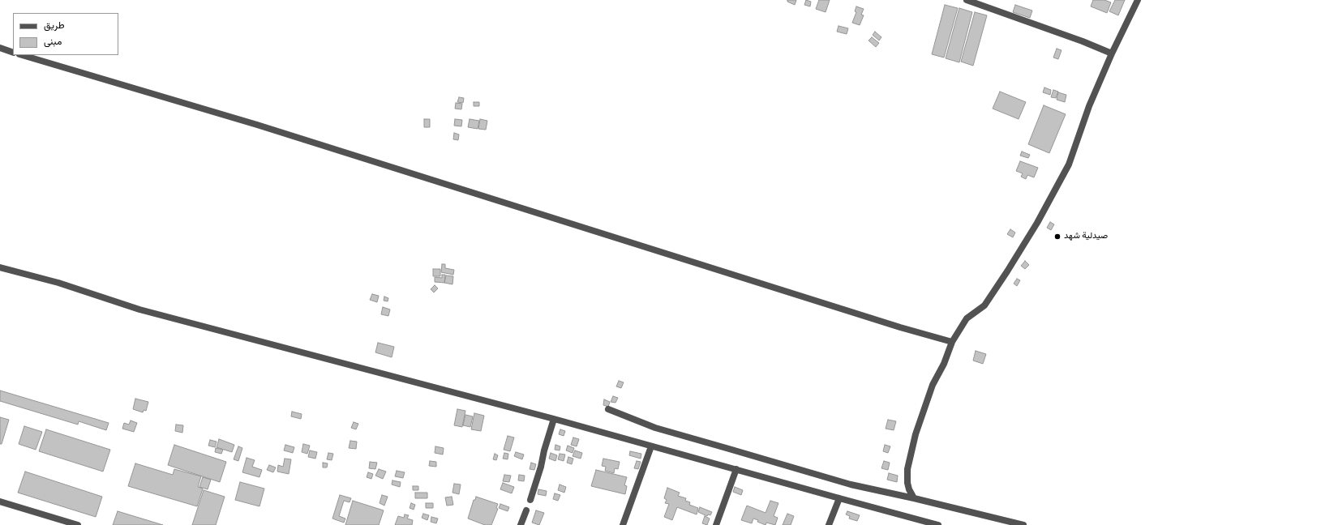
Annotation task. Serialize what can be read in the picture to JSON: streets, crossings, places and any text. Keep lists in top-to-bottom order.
{
  "places": ["صيدلية شهد"],
  "legend": ["طريق", "مبنى"]
}
